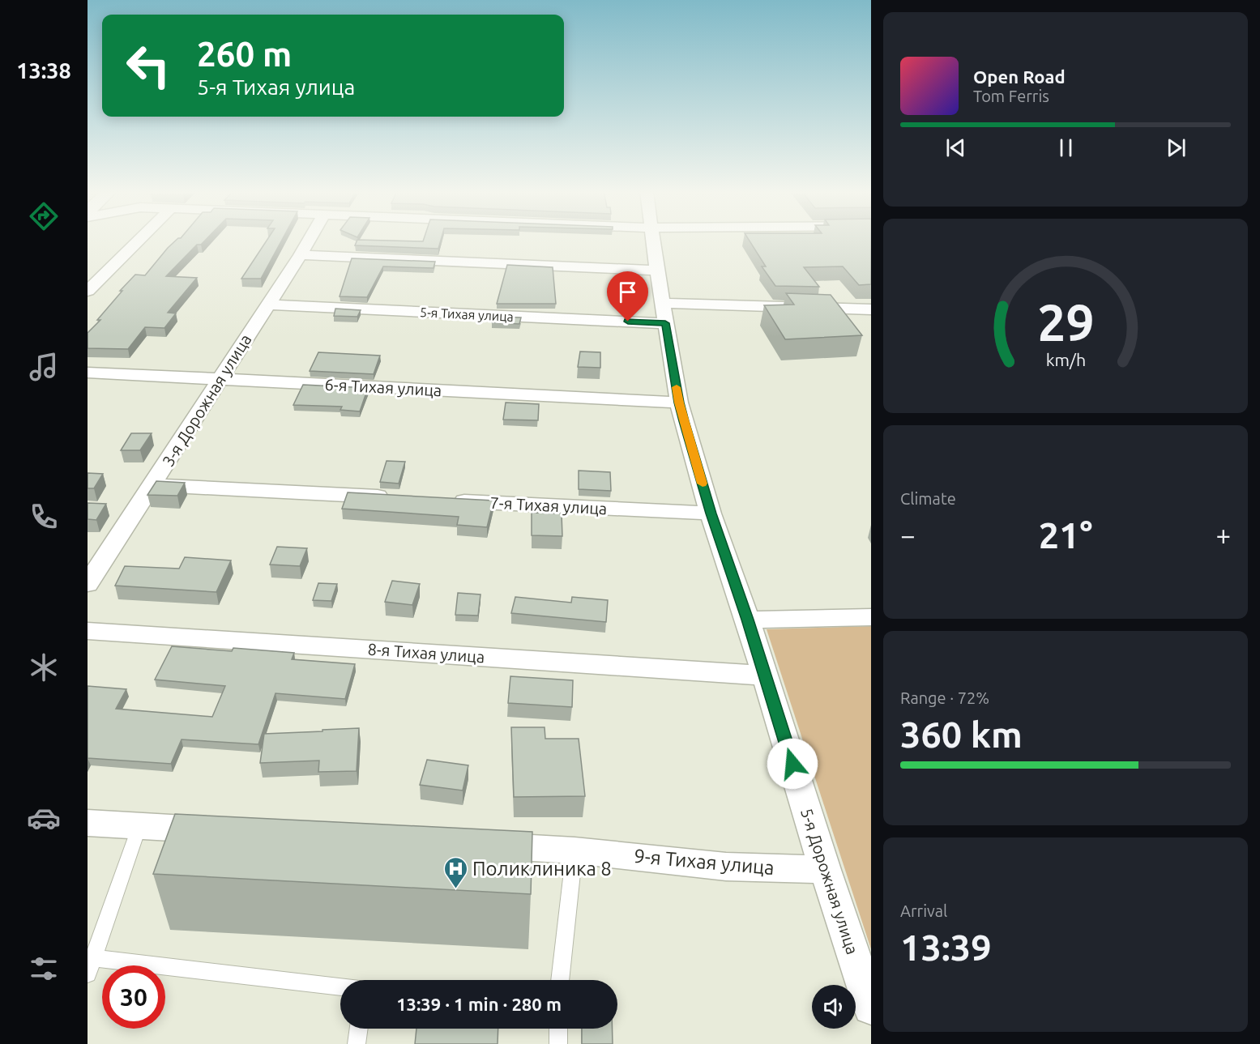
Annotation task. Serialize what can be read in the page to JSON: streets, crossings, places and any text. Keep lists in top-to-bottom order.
{
  "streets": {
    "street": [
      "5-я Тихая улица",
      "6-я Тихая улица",
      "3-я Дорожная улица",
      "7-я Тихая улица",
      "8-я Тихая улица",
      "9-я Тихая улица",
      "5-я Дорожная улица"
    ]
  },
  "crossings": [
    ["5-я Тихая улица", "3-я Дорожная улица"],
    ["5-я Тихая улица", "5-я Дорожная улица"],
    ["6-я Тихая улица", "3-я Дорожная улица"],
    ["6-я Тихая улица", "5-я Дорожная улица"],
    ["7-я Тихая улица", "5-я Дорожная улица"],
    ["8-я Тихая улица", "5-я Дорожная улица"],
    ["9-я Тихая улица", "5-я Дорожная улица"]
  ],
  "places": {
    "hospital": ["Поликлиника 8"]
  },
  "page": {
    "tabs": "13:38",
    "turn": ["260 m", "5-я Тихая улица"],
    "song": ["Open Road", "Tom Ferris"],
    "tile": [
      "Climate",
      ["Range · 72%", "360 km"],
      ["Arrival", "13:39"]
    ],
    "heat": ["−", "21°", "+"],
    "limit": "30",
    "trip": "13:39 · 1 min · 280 m",
    "gauge": ["29", "km/h"]
  }
}
